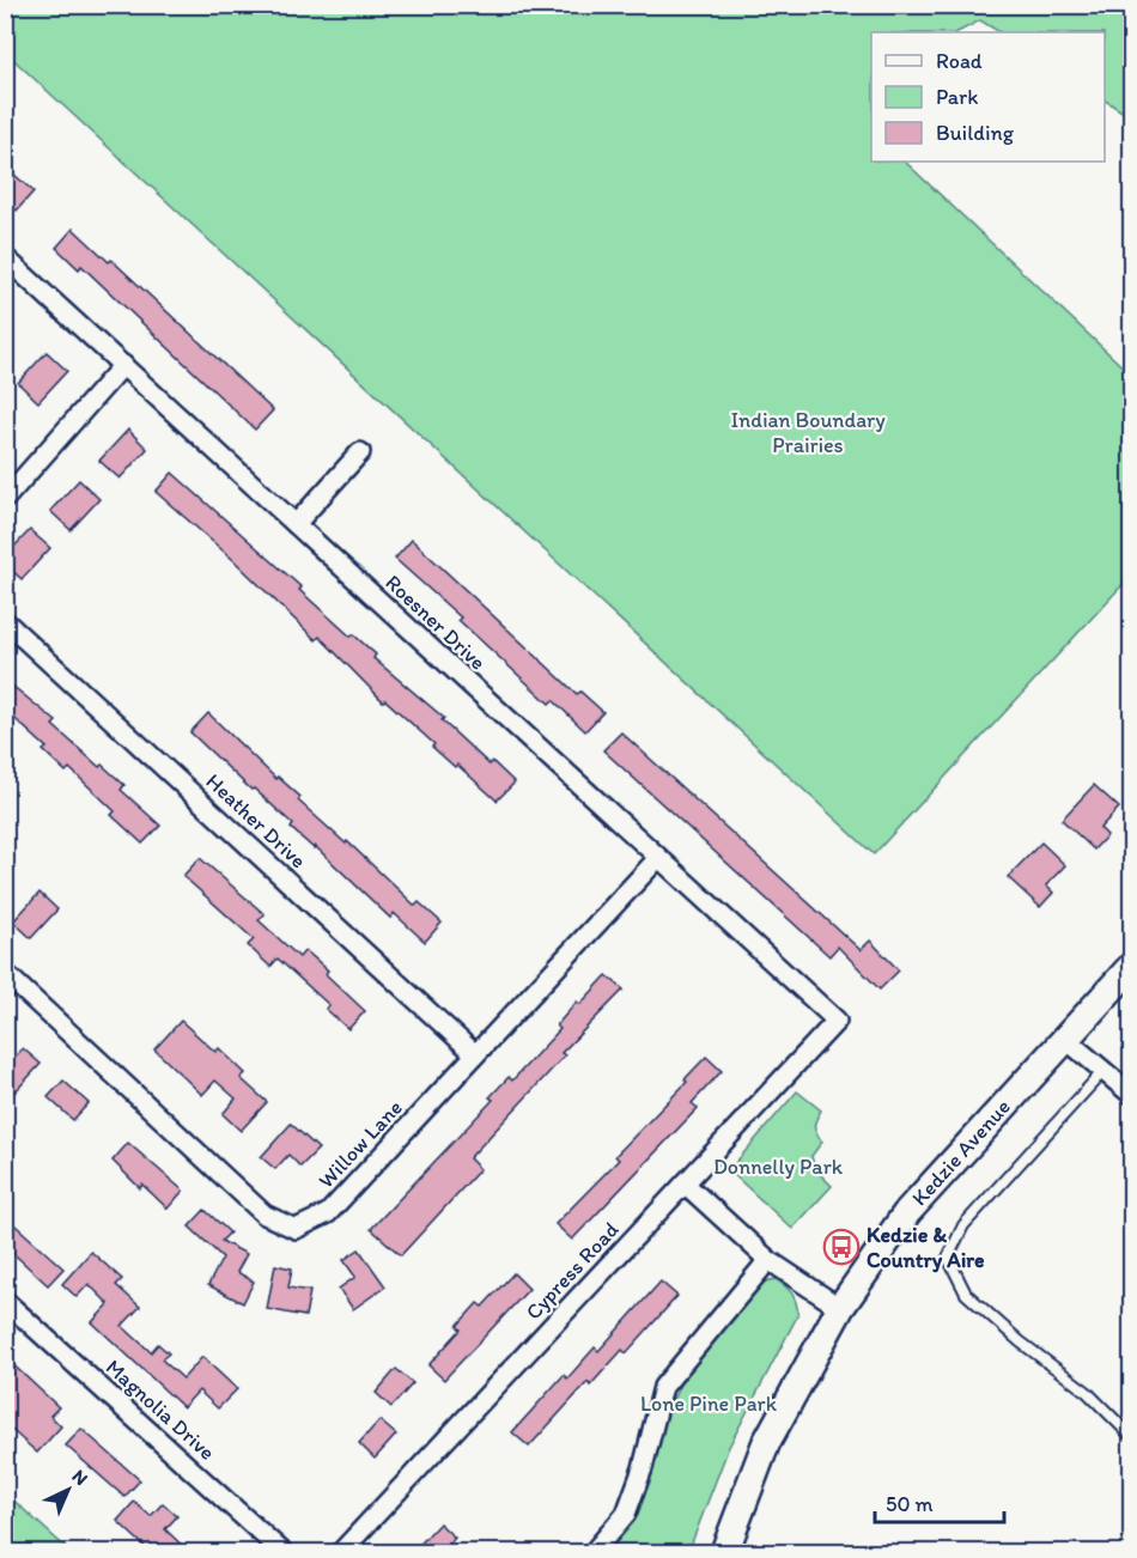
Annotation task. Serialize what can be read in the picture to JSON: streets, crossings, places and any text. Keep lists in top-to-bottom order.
{
  "streets": {
    "main road": ["Kedzie Avenue"],
    "street": [
      "Roesner Drive",
      "Heather Drive",
      "Willow Lane",
      "Cypress Road",
      "Magnolia Drive"
    ]
  },
  "crossings": [
    ["Roesner Drive", "Willow Lane"],
    ["Roesner Drive", "Cypress Road"],
    ["Heather Drive", "Willow Lane"]
  ],
  "parks": ["Indian Boundary Prairies", "Donnelly Park", "Lone Pine Park"],
  "places": {
    "bus stop": ["Kedzie & Country Aire"]
  },
  "legend": ["Road", "Park", "Building"],
  "scale_bar": "50 m",
  "north": "top right"
}
